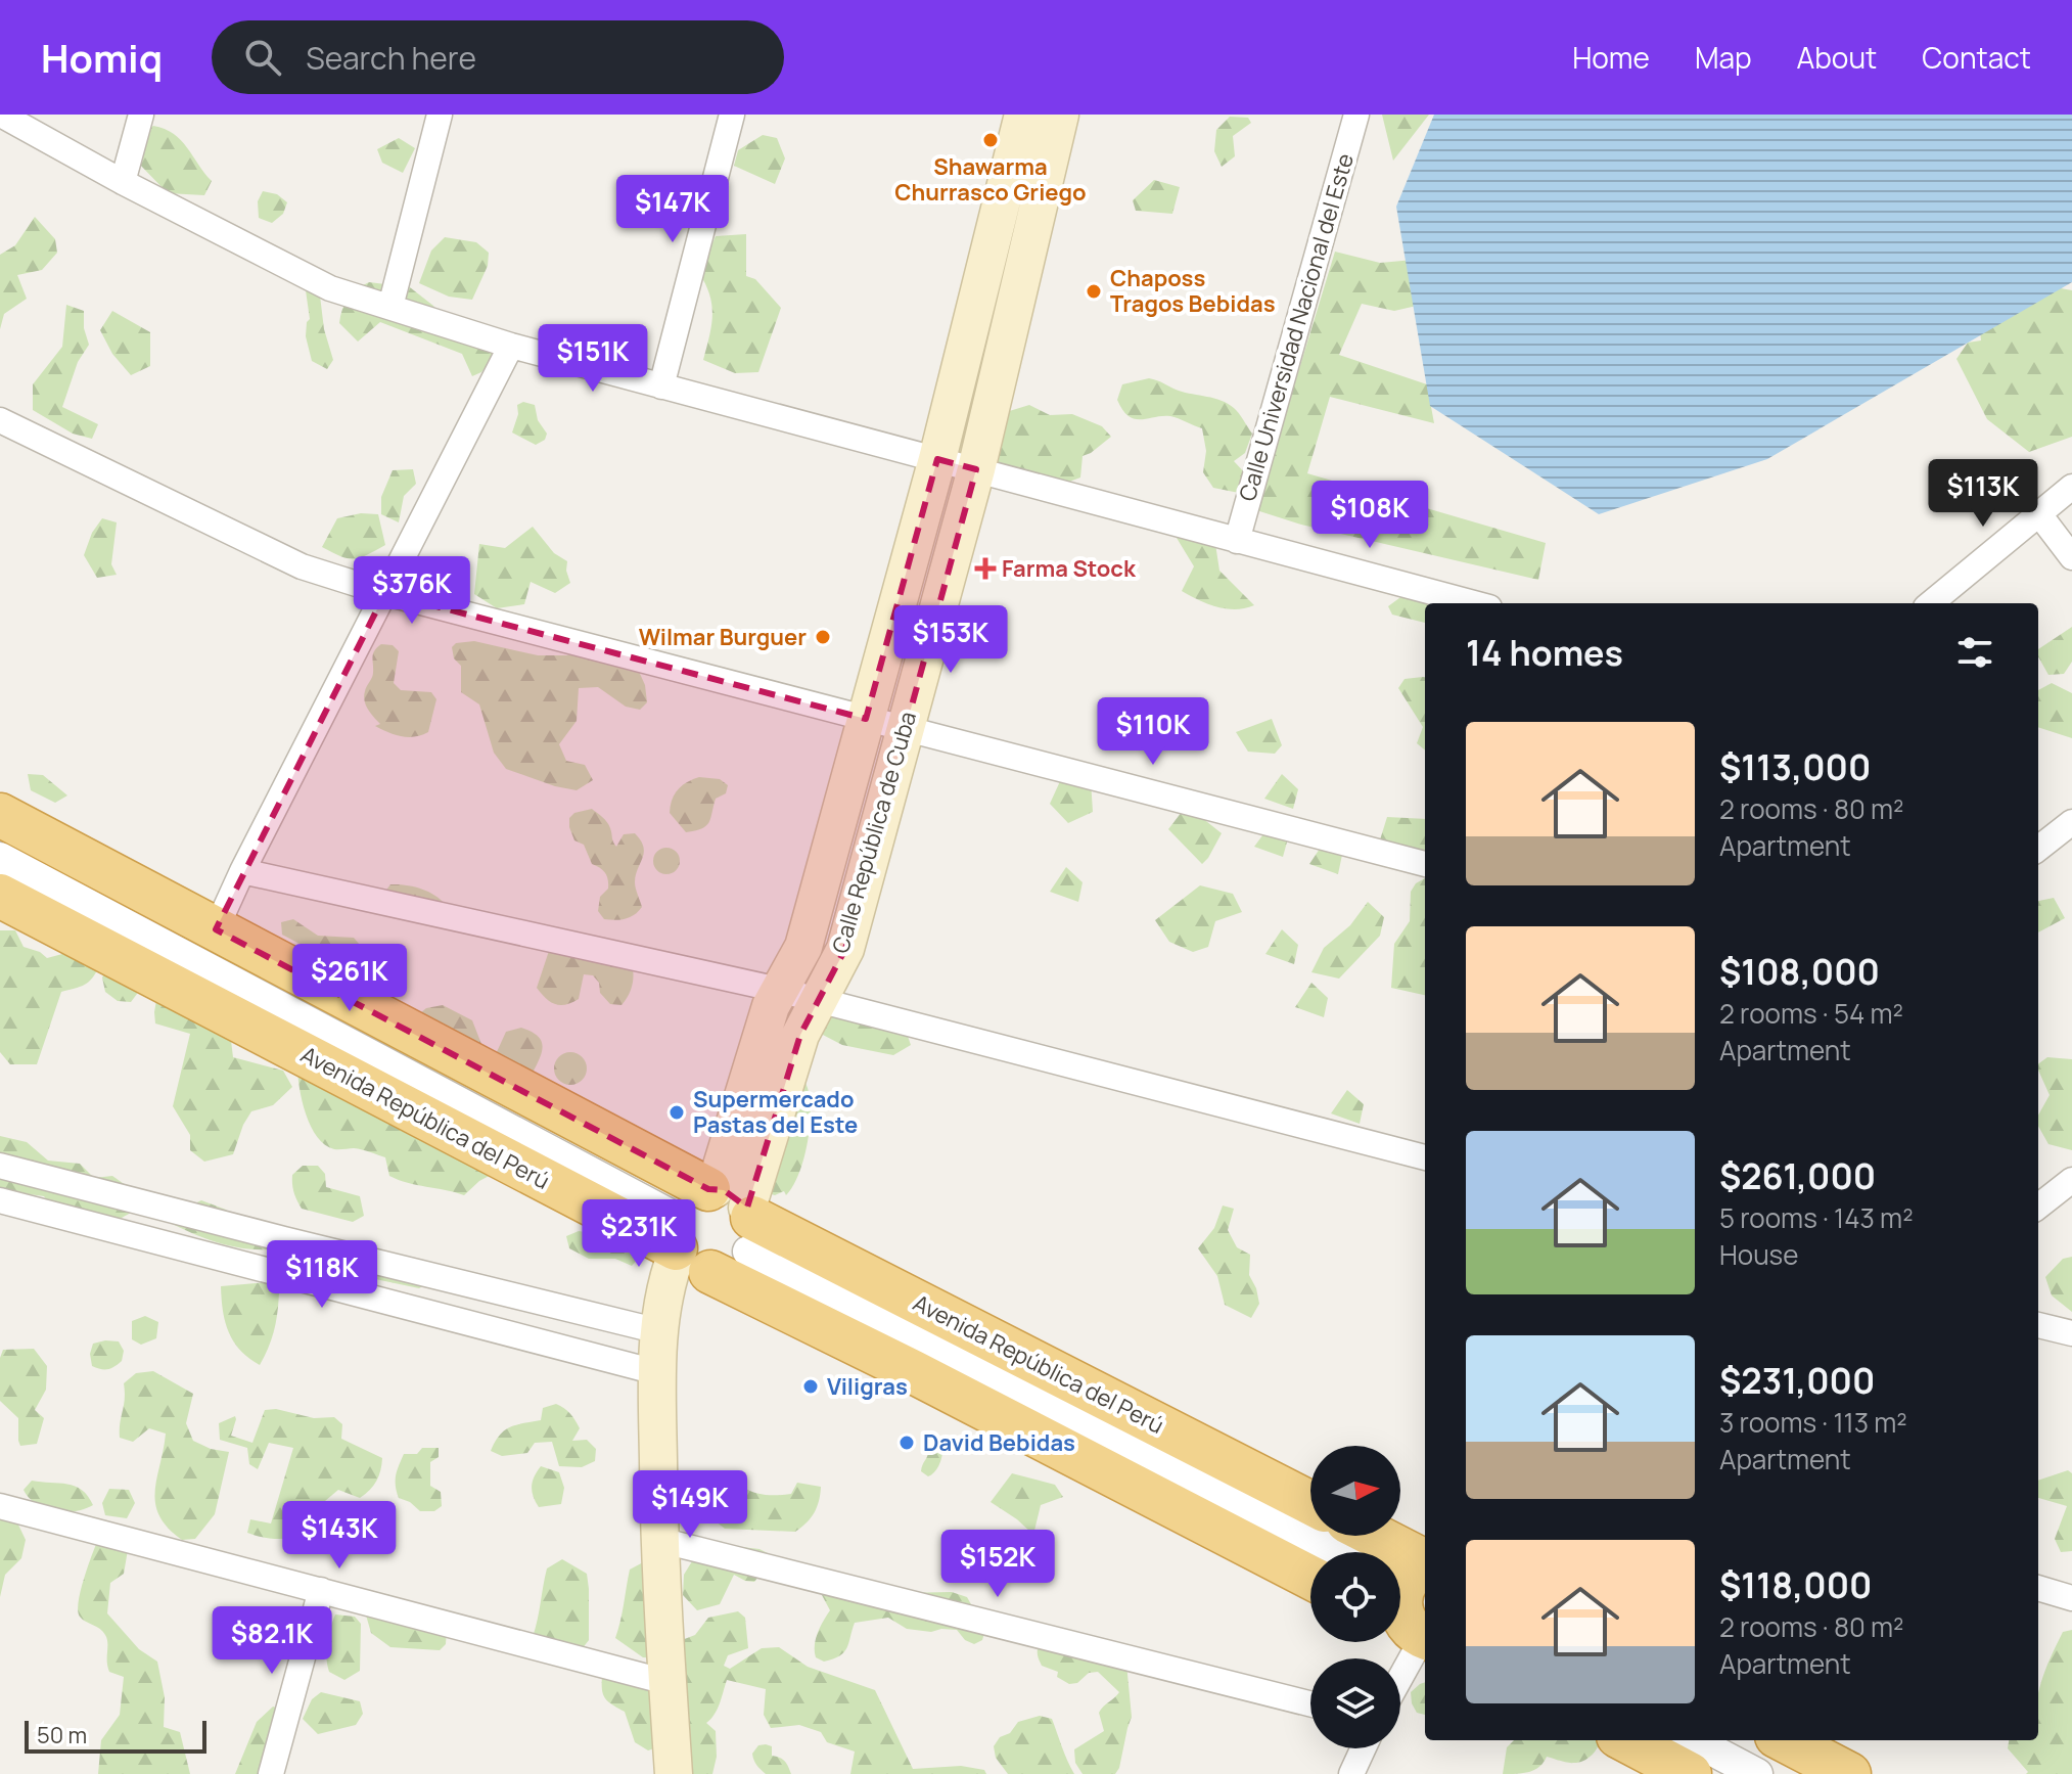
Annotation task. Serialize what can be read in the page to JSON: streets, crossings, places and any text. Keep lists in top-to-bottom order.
{
  "streets": {
    "highway": ["Avenida República del Perú"],
    "main road": ["Calle República de Cuba"],
    "street": ["Calle Universidad Nacional del Este"]
  },
  "crossings": [
    ["Calle República de Cuba", "Avenida República del Perú"]
  ],
  "places": {
    "other": [
      "Shawarma Churrasco Griego",
      "Chaposs Tragos Bebidas",
      "Wilmar Burguer",
      "Supermercado Pastas del Este",
      "Viligras",
      "David Bebidas"
    ],
    "health": ["Farma Stock"]
  },
  "scale_bar": "50 m",
  "north": "right",
  "page": {
    "header": "Homiq",
    "search": "Search here",
    "nav": [
      "Home",
      "Map",
      "About",
      "Contact"
    ],
    "price": [
      "$147K",
      "$151K",
      "$113K",
      "$108K",
      "$376K",
      "$153K",
      "$110K",
      "$261K",
      "$231K",
      "$118K",
      "$149K",
      "$143K",
      "$152K",
      "$82.1K"
    ],
    "heading": "14 homes",
    "list": [
      {
        "name": "$113,000",
        "note": "2 rooms · 80 m² · Apartment"
      },
      {
        "name": "$108,000",
        "note": "2 rooms · 54 m² · Apartment"
      },
      {
        "name": "$261,000",
        "note": "5 rooms · 143 m² · House"
      },
      {
        "name": "$231,000",
        "note": "3 rooms · 113 m² · Apartment"
      },
      {
        "name": "$118,000",
        "note": "2 rooms · 80 m² · Apartment"
      }
    ],
    "scale": "50 m"
  }
}
